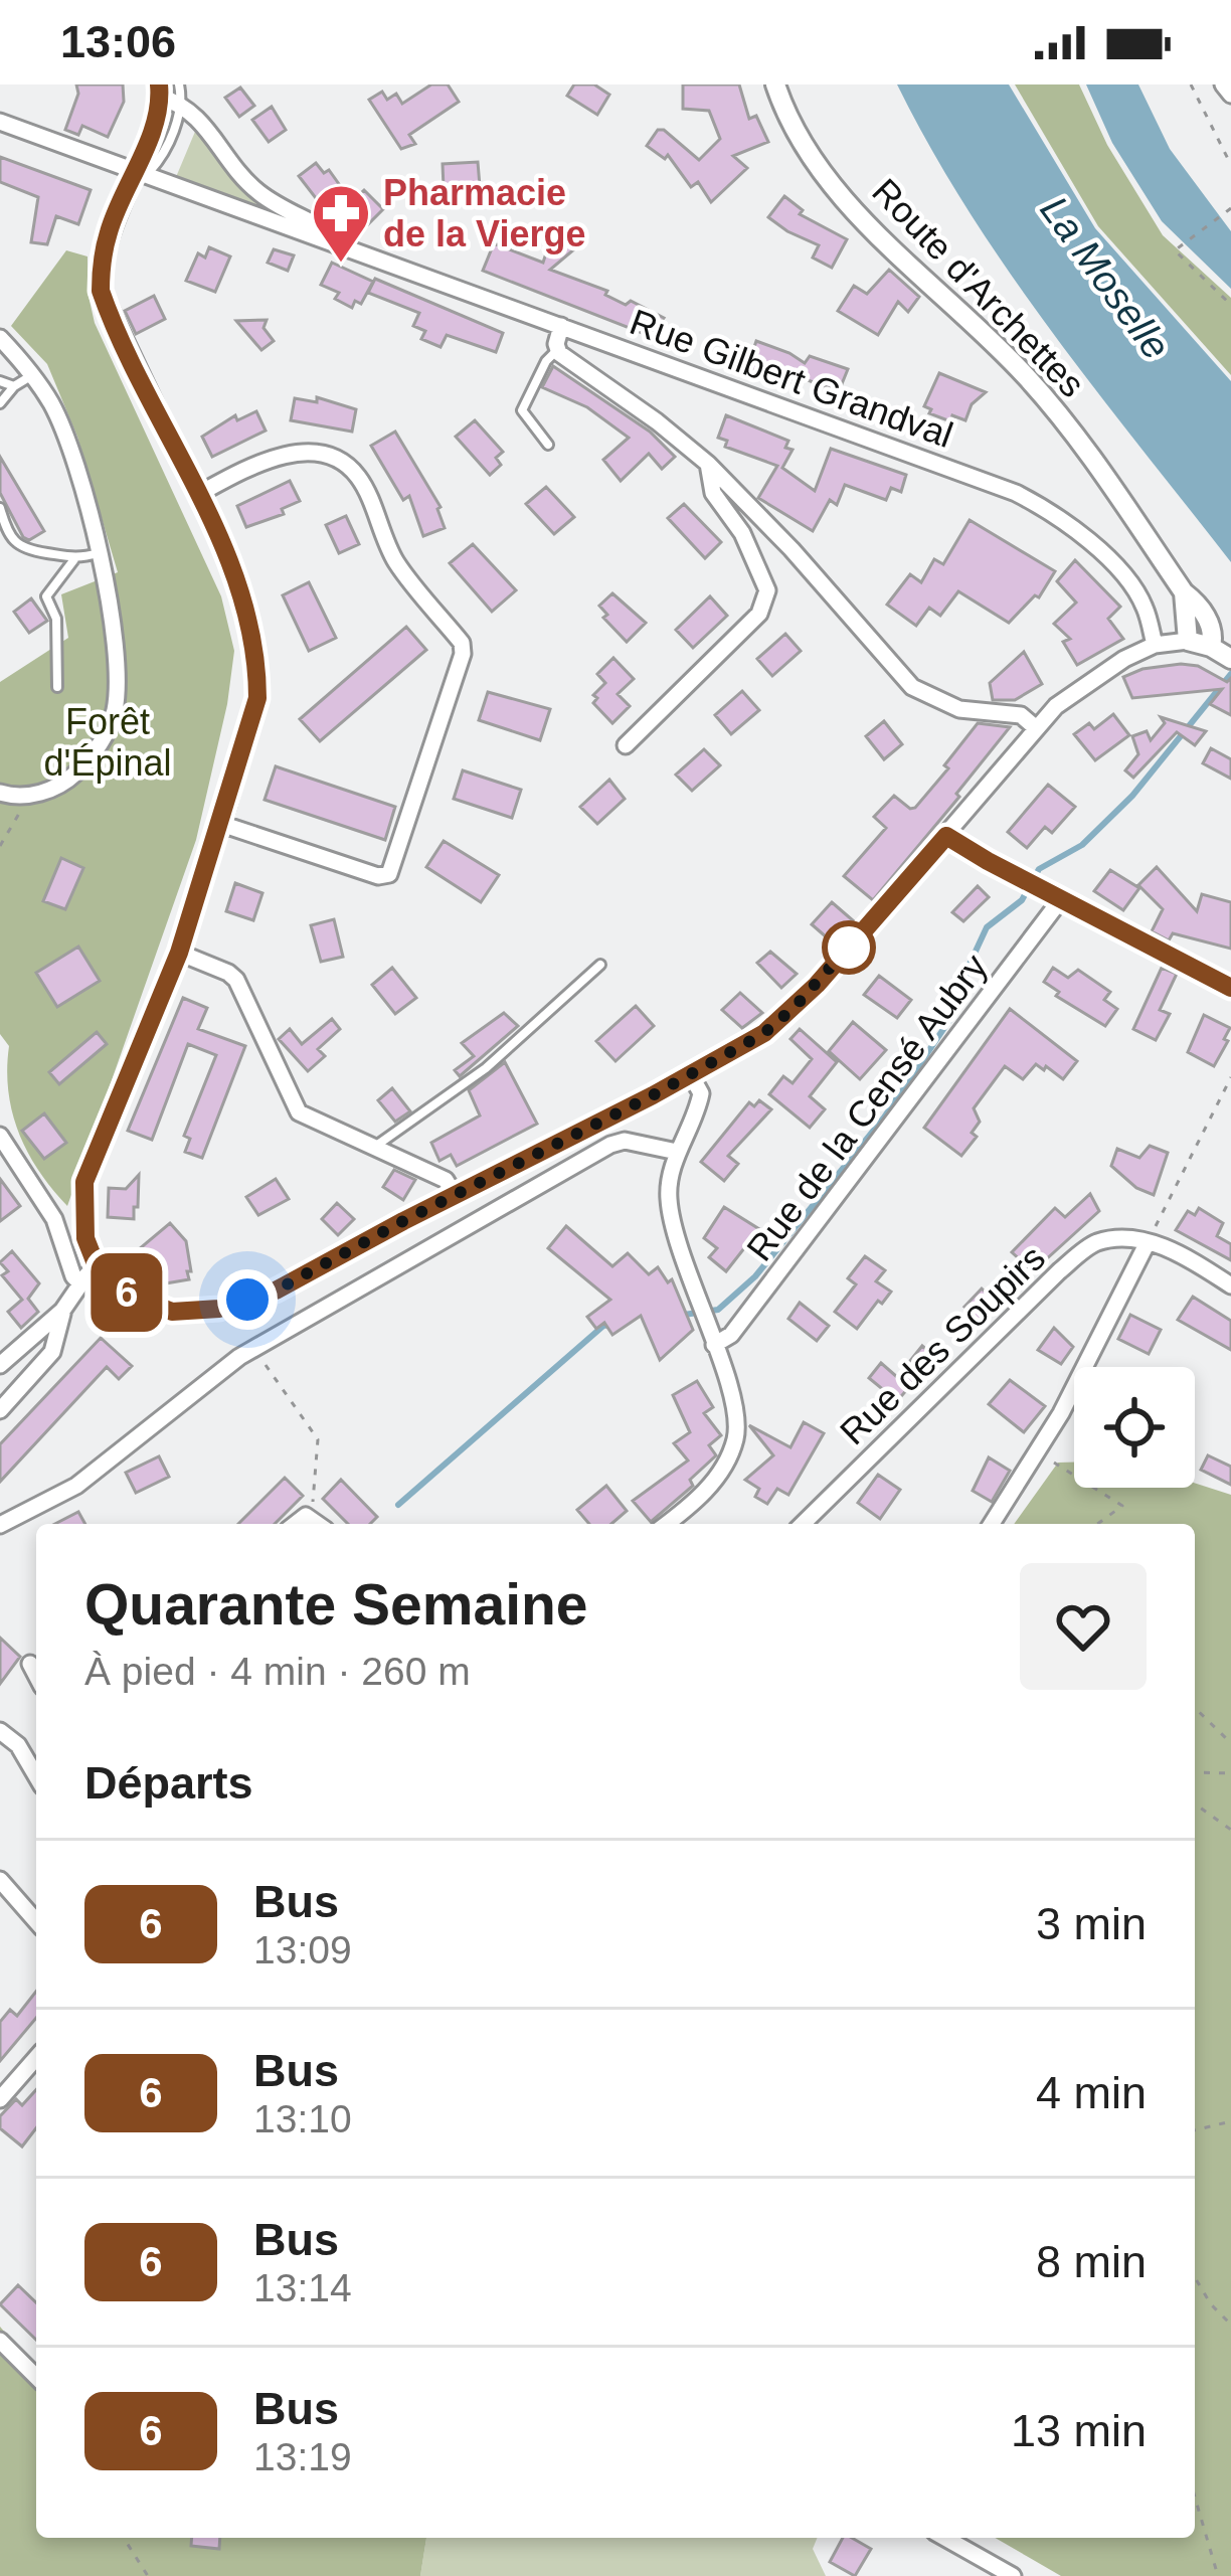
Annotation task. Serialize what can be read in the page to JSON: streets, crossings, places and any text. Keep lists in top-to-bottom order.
{
  "streets": {
    "street": [
      "Route d'Archettes",
      "Rue Gilbert Grandval",
      "Rue de la Censé Aubry",
      "Rue des Soupirs"
    ]
  },
  "water": ["La Moselle"],
  "parks": ["Forêt d'Épinal"],
  "places": {
    "pharmacy": ["Pharmacie de la Vierge"]
  },
  "lines": ["bus line 6"],
  "page": {
    "status": "13:06",
    "on_map": "6",
    "heading": [
      ["Quarante Semaine", "À pied · 4 min · 260 m"],
      "Départs"
    ],
    "list": [
      {
        "mark": "6",
        "name": "Bus",
        "note": "13:09",
        "value": "3 min"
      },
      {
        "mark": "6",
        "name": "Bus",
        "note": "13:10",
        "value": "4 min"
      },
      {
        "mark": "6",
        "name": "Bus",
        "note": "13:14",
        "value": "8 min"
      },
      {
        "mark": "6",
        "name": "Bus",
        "note": "13:19",
        "value": "13 min"
      }
    ]
  }
}
